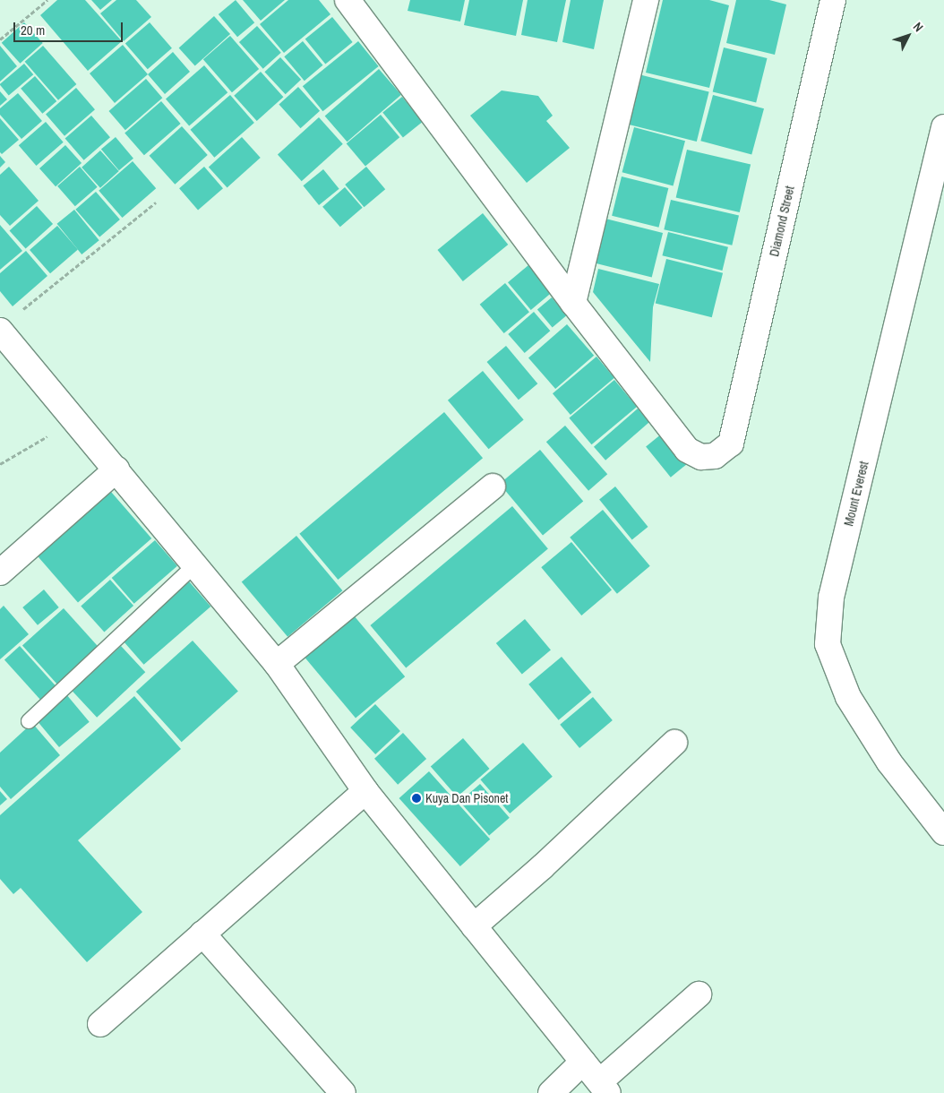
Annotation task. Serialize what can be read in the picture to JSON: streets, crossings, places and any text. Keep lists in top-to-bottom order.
{
  "streets": {
    "street": ["Diamond Street", "Mount Everest"]
  },
  "places": ["Kuya Dan Pisonet"],
  "scale_bar": "20 m",
  "north": "top right"
}
